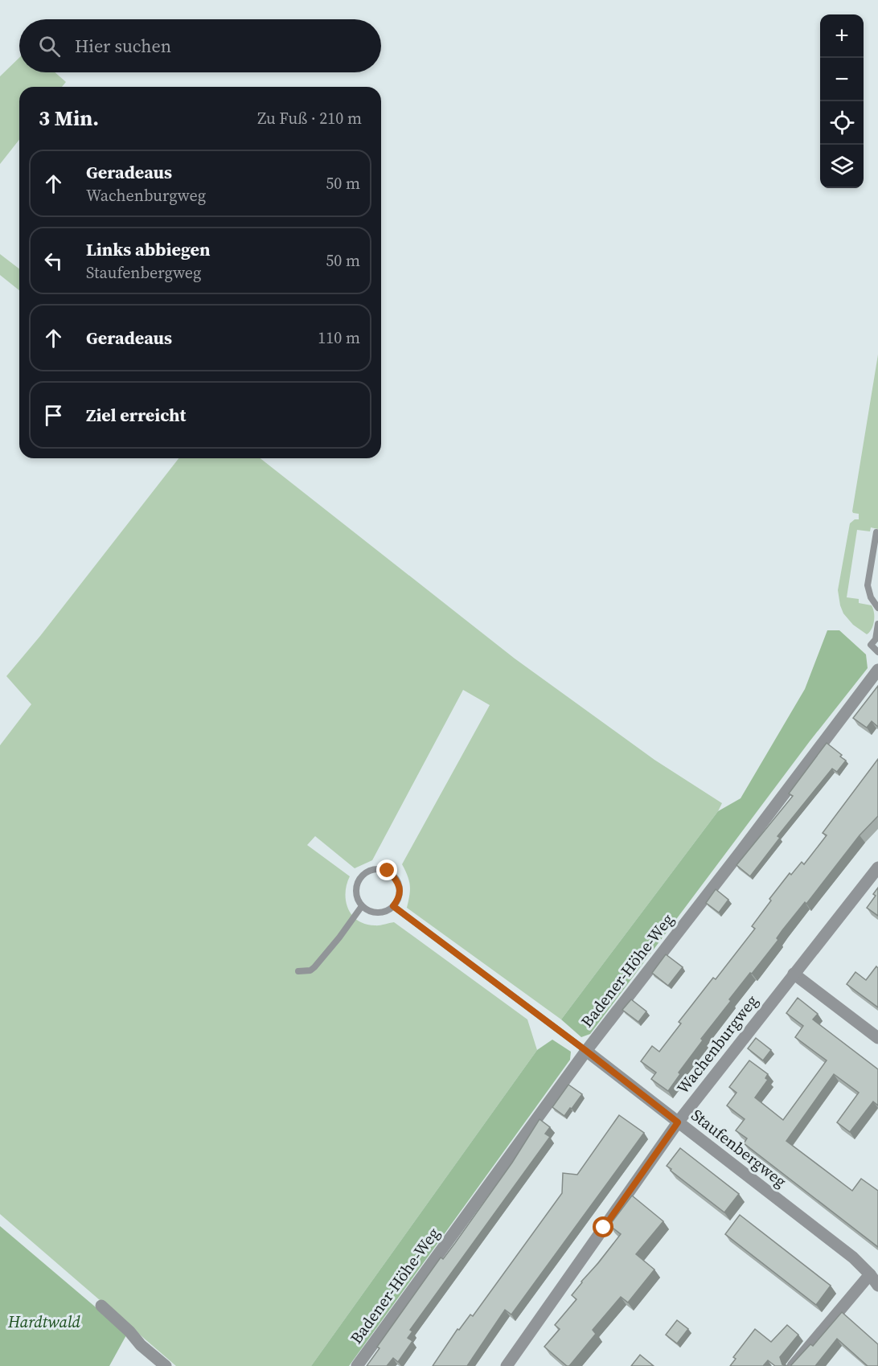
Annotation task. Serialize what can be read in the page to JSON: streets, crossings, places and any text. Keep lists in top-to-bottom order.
{
  "streets": {
    "street": ["Badener-Höhe-Weg", "Wachenburgweg", "Staufenbergweg"]
  },
  "crossings": [
    ["Badener-Höhe-Weg", "Staufenbergweg"],
    ["Wachenburgweg", "Staufenbergweg"]
  ],
  "parks": ["Hardtwald"],
  "page": {
    "map_buttons": ["+", "−"],
    "search": "Hier suchen",
    "heading": ["3 Min.", "Zu Fuß · 210 m"],
    "list": [
      ["Geradeaus", "Wachenburgweg", "50 m"],
      ["Links abbiegen", "Staufenbergweg", "50 m"],
      ["Geradeaus", "110 m"],
      "Ziel erreicht"
    ]
  }
}
